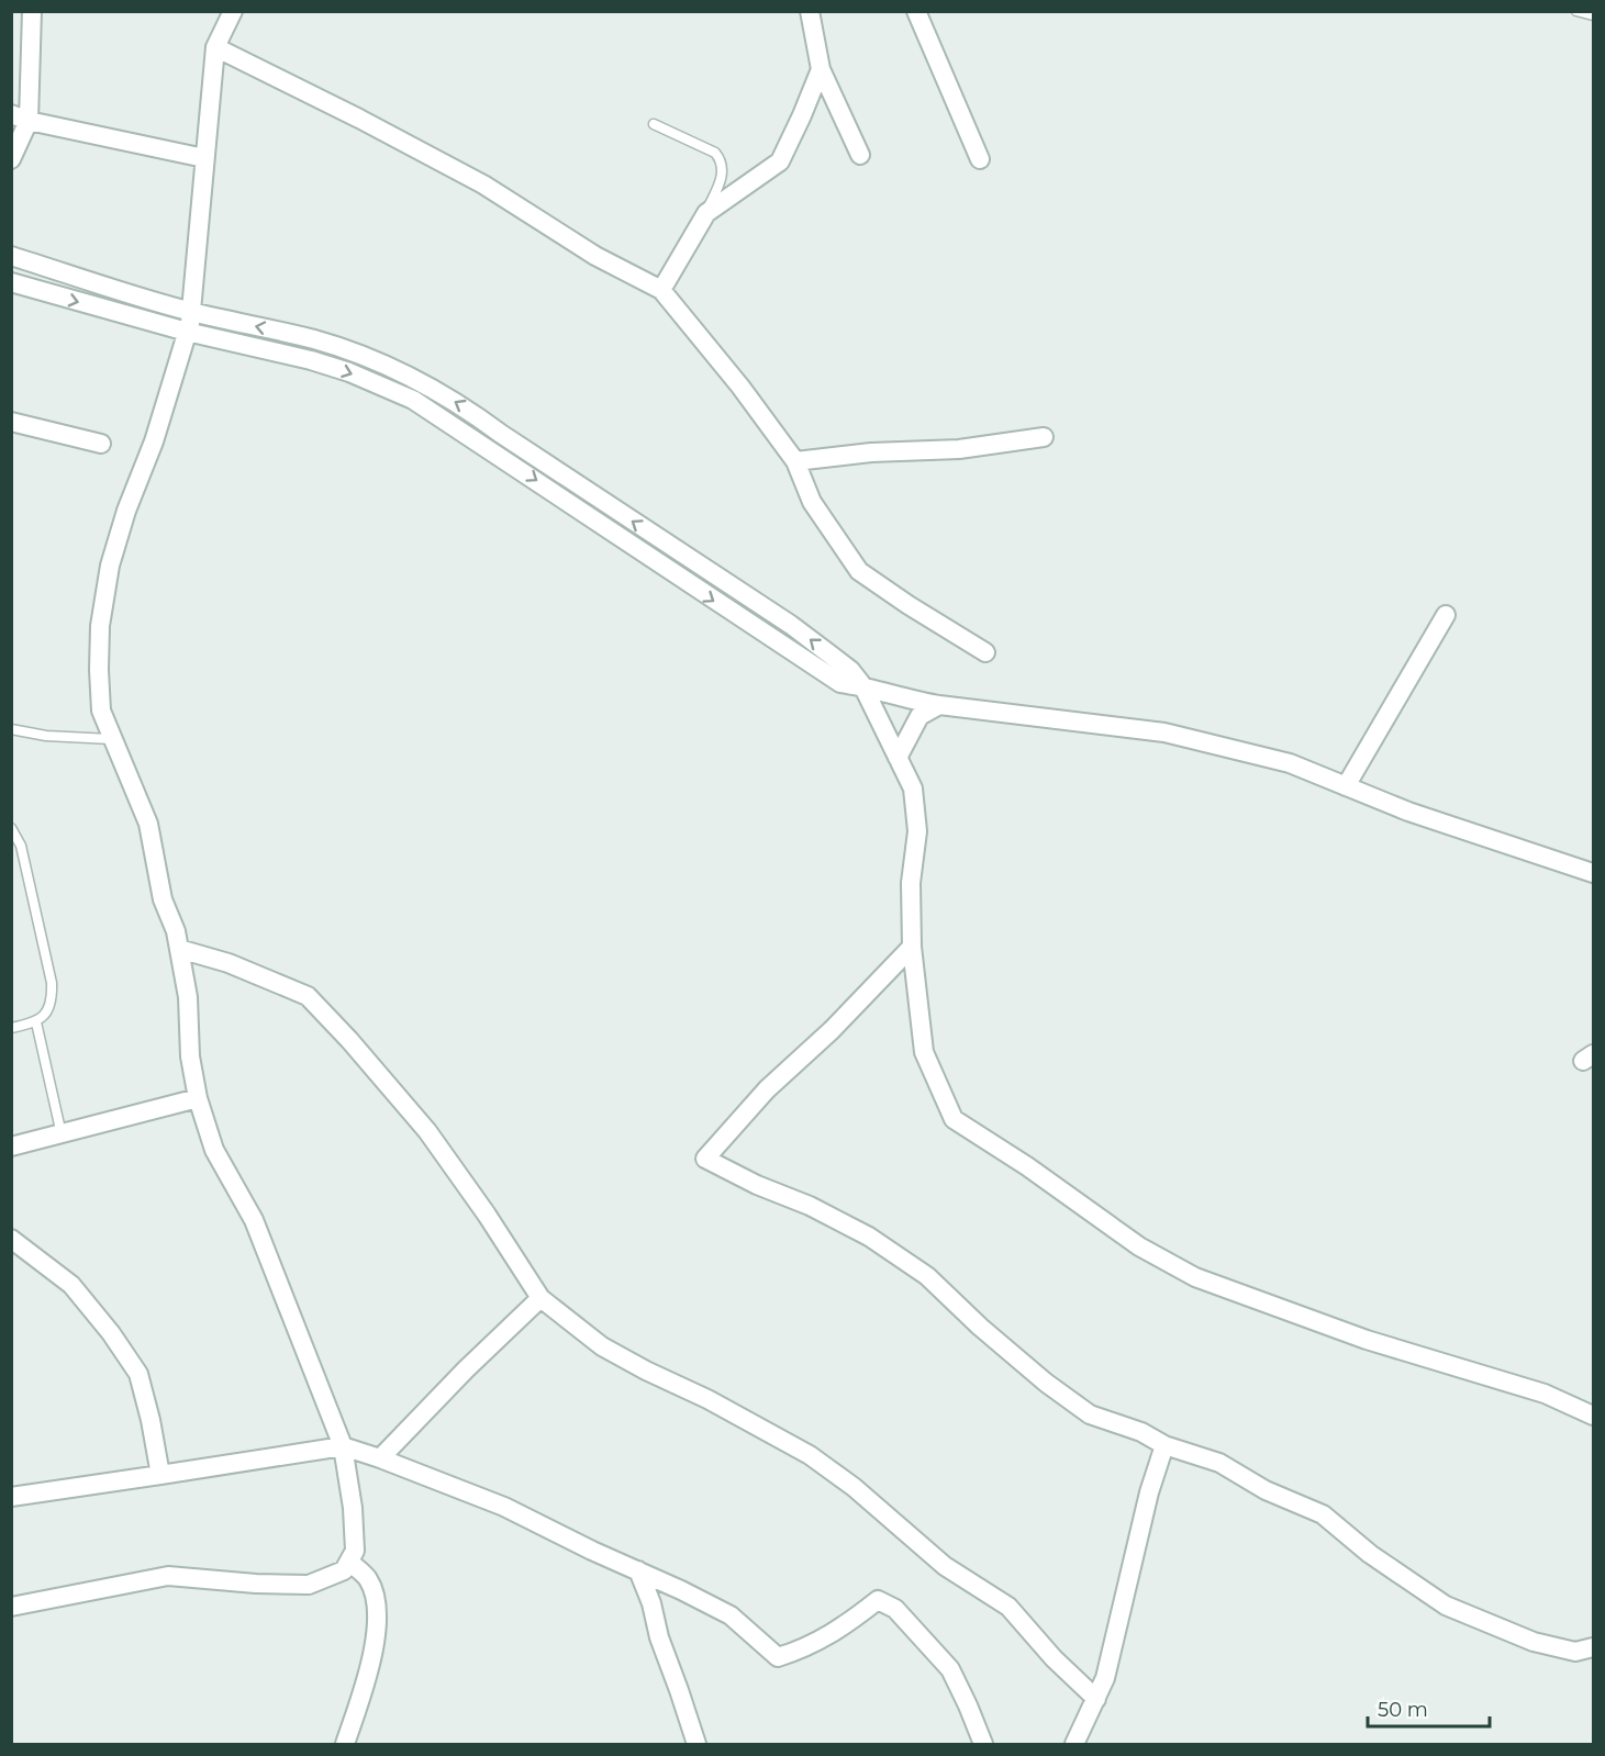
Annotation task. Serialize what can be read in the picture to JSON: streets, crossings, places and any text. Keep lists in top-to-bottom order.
{
  "scale_bar": "50 m"
}
